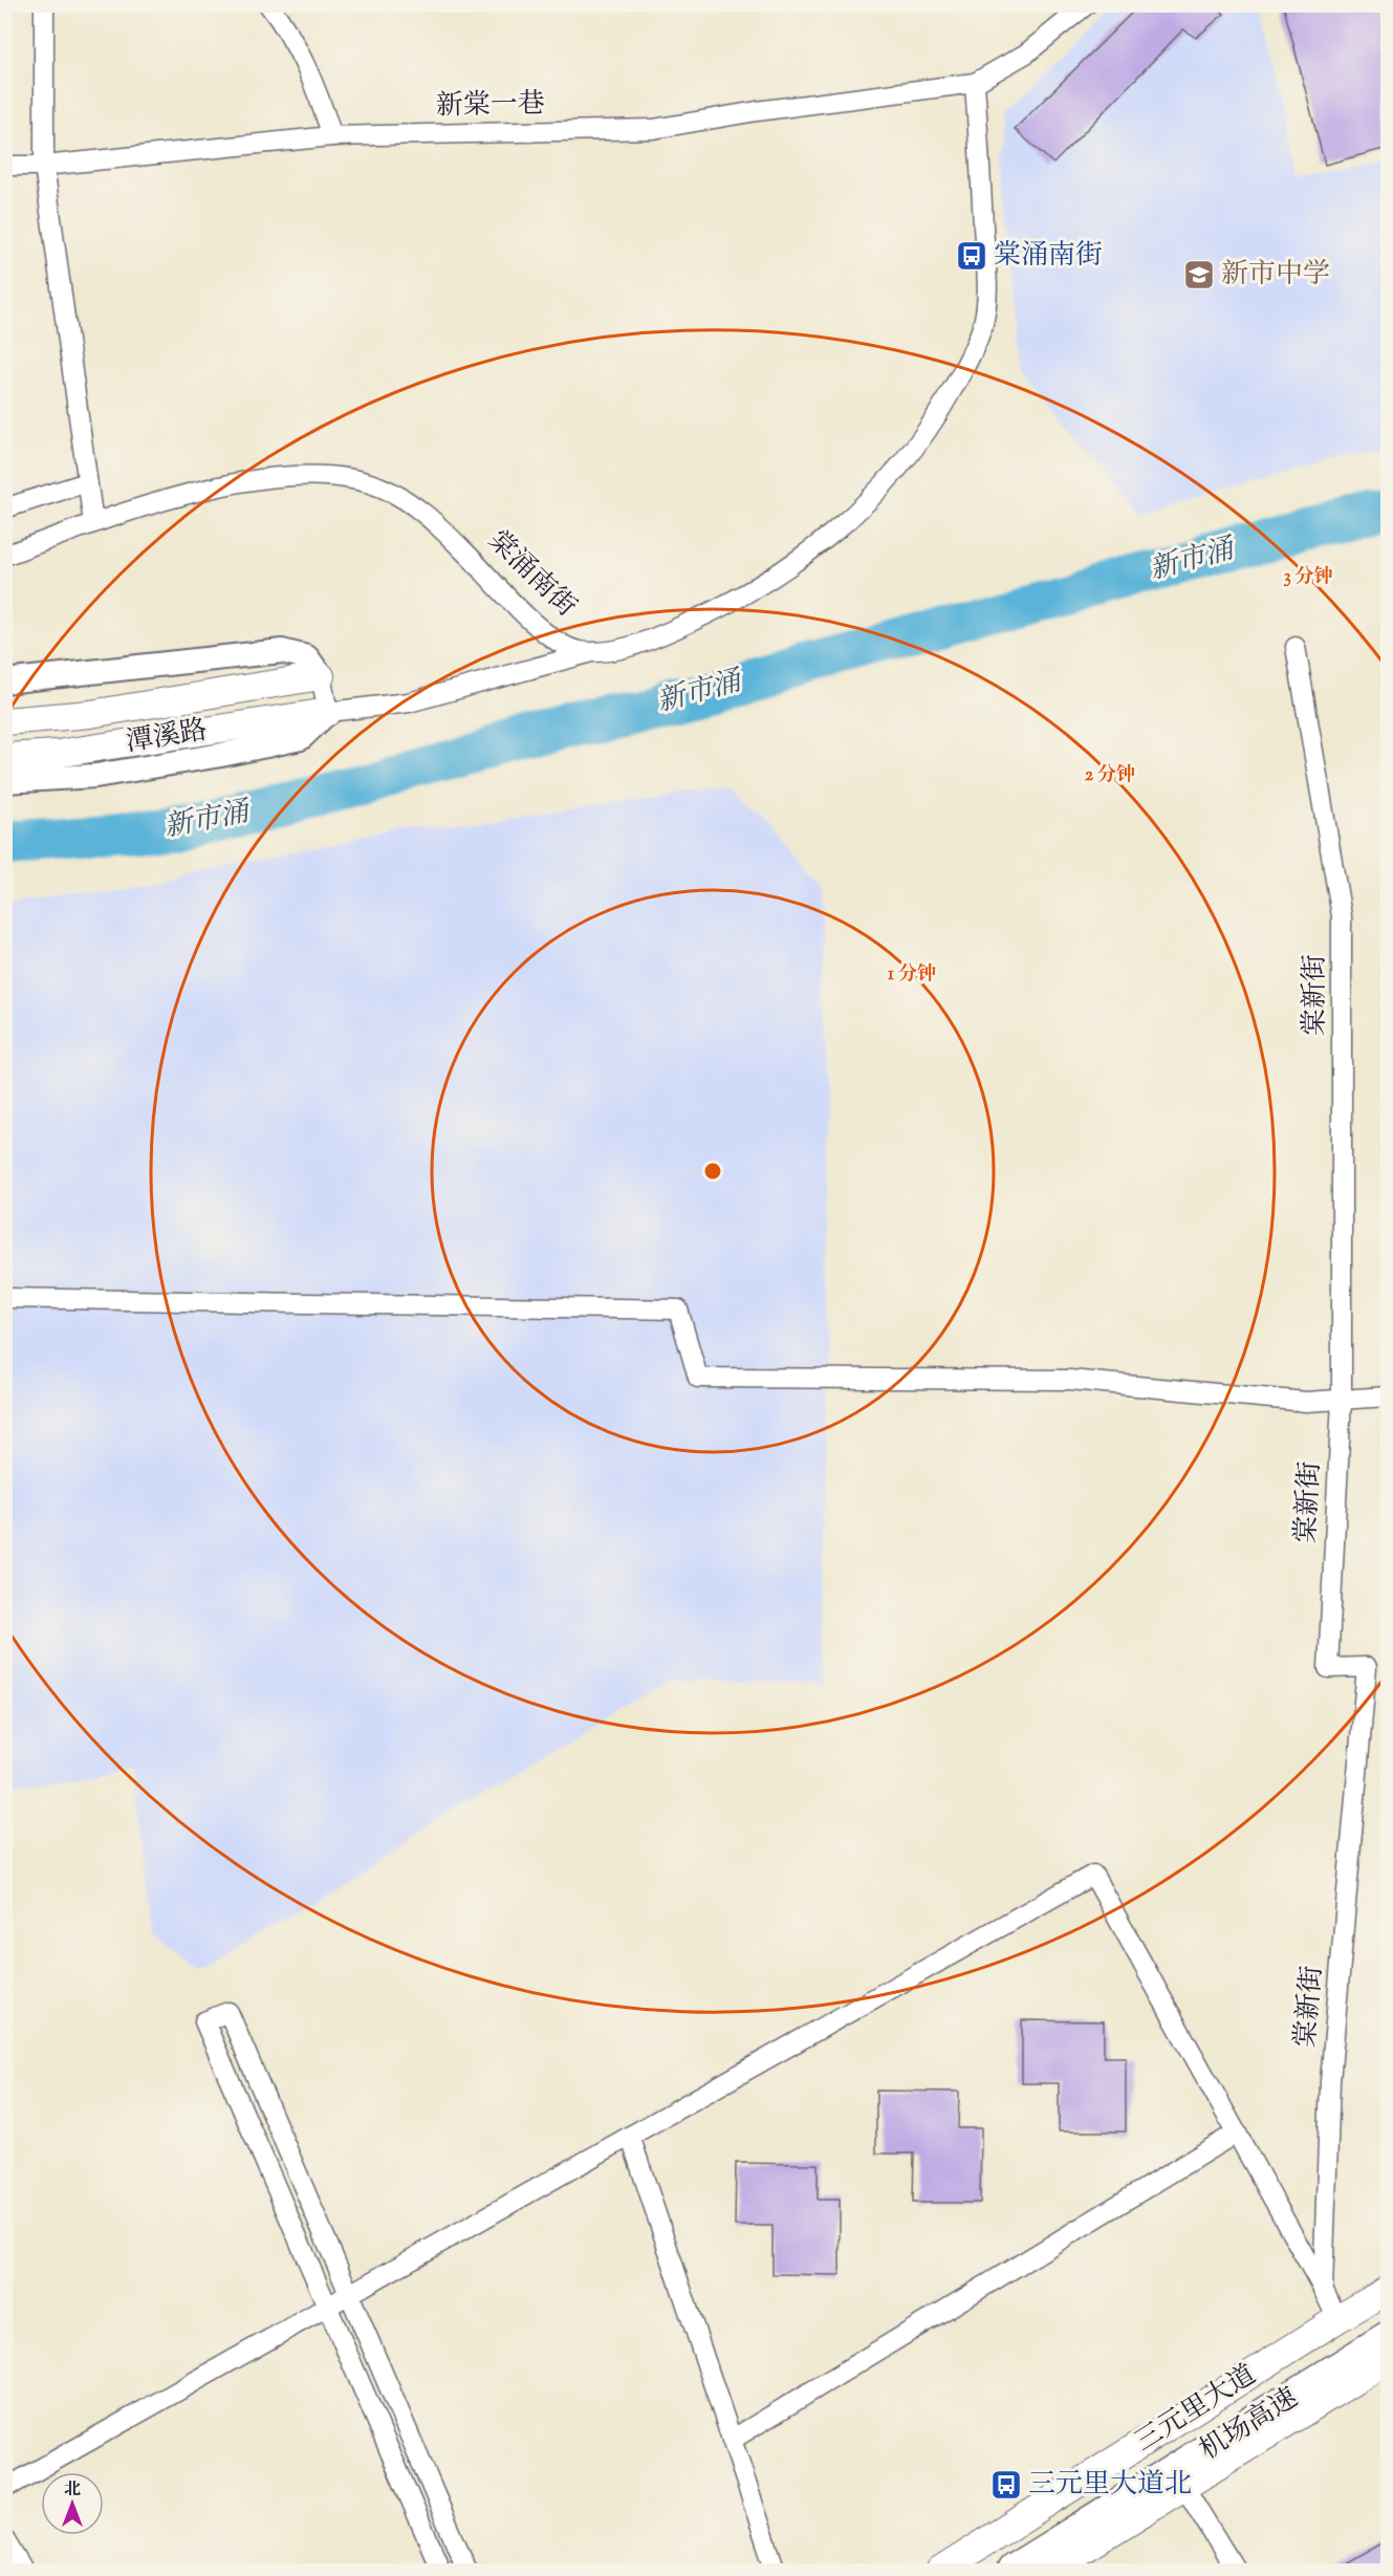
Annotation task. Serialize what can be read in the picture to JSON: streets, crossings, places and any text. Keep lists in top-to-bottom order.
{
  "streets": {
    "highway": ["机场高速"],
    "main road": ["潭溪路", "三元里大道"],
    "street": ["新棠一巷", "棠涌南街", "棠新街"]
  },
  "crossings": [
    ["新棠一巷", "棠涌南街"],
    ["棠新街", "三元里大道"]
  ],
  "water": ["新市涌"],
  "places": {
    "bus stop": ["棠涌南街", "三元里大道北"],
    "school or university": ["新市中学"]
  },
  "north": "top",
  "rings": ["3 分钟", "2 分钟", "1 分钟"]
}
